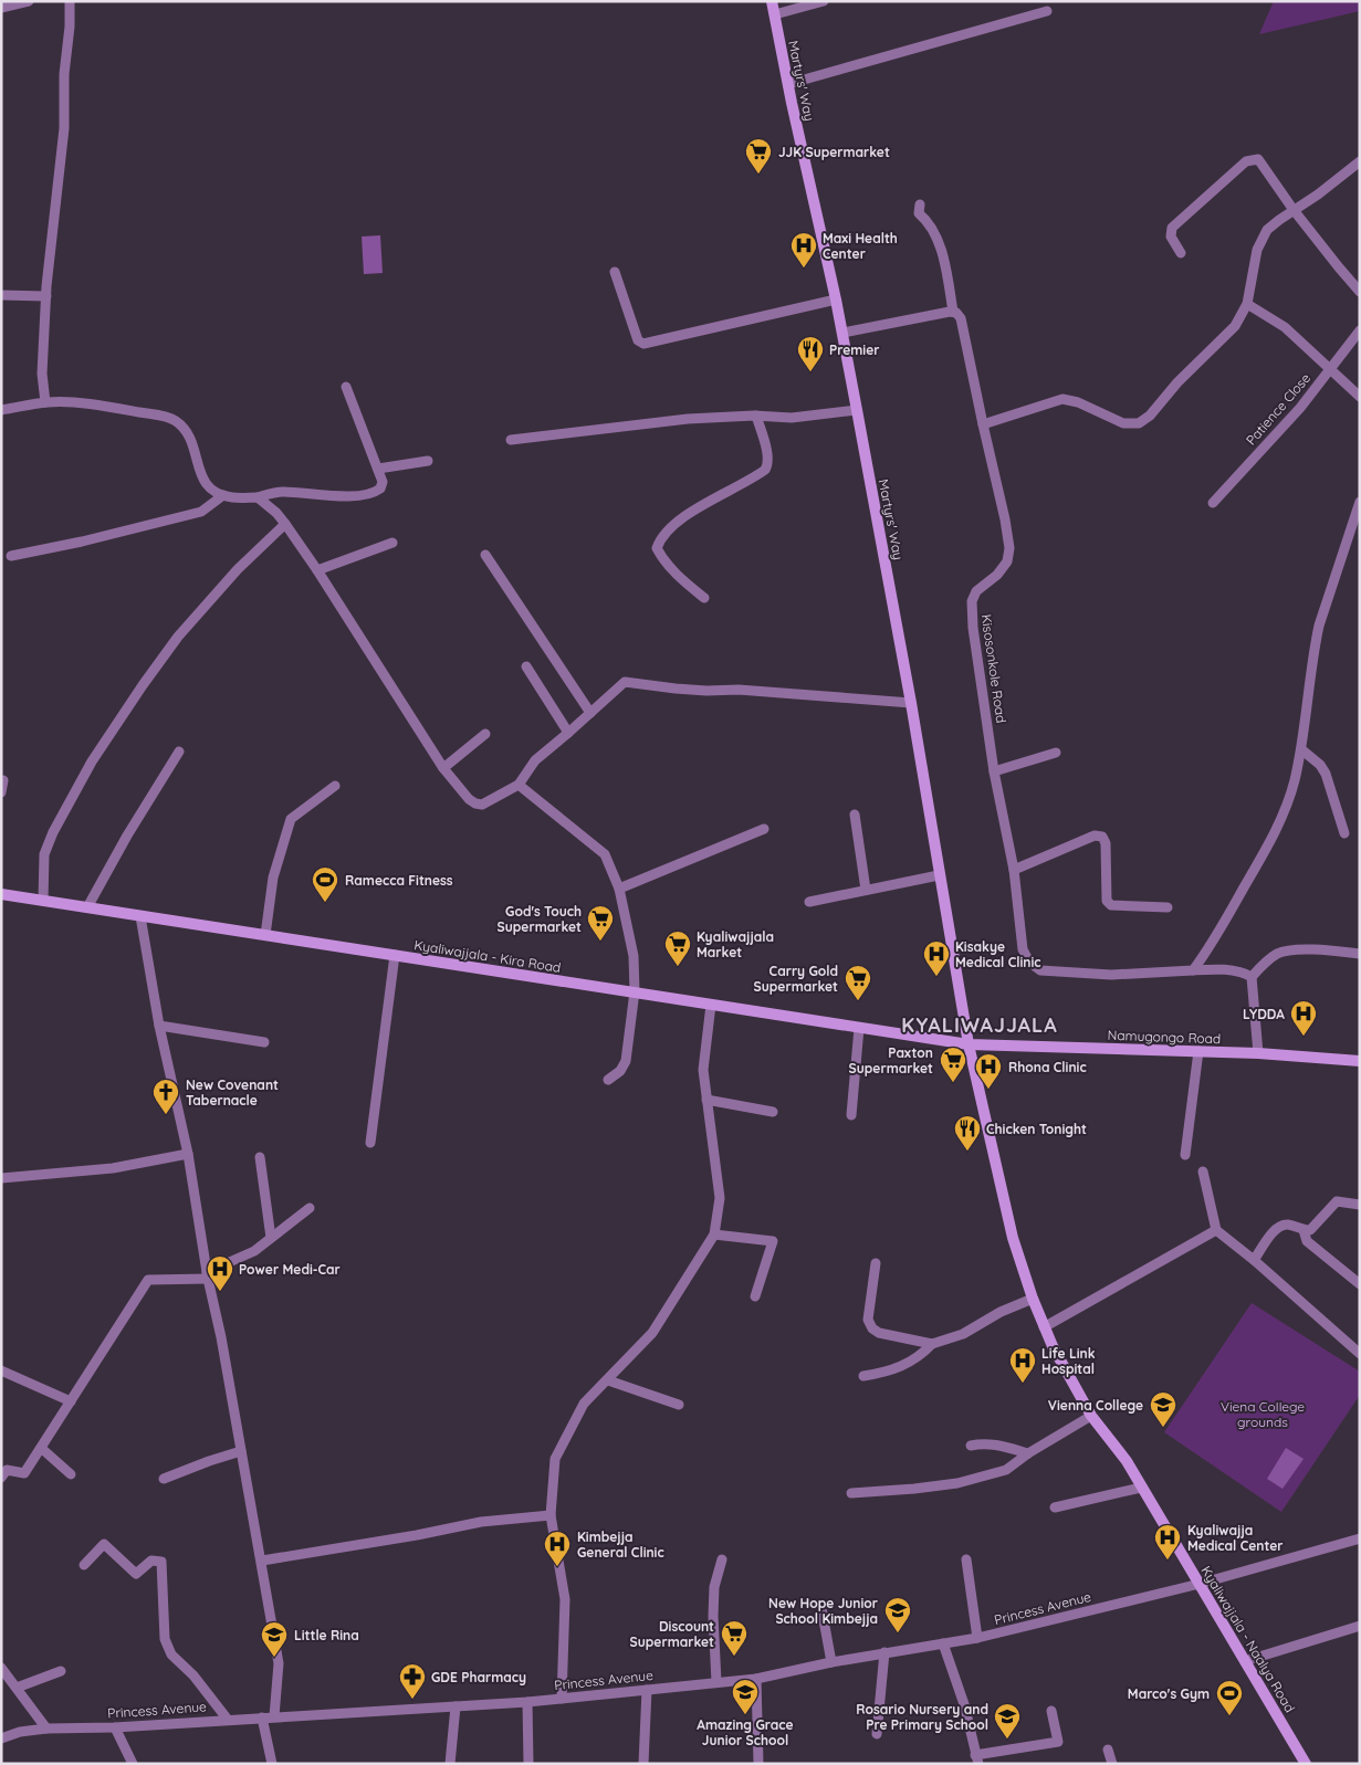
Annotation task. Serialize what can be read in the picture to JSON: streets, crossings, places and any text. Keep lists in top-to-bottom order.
{
  "streets": {
    "main road": [
      "Martyrs' Way",
      "Kyaliwajjala - Kira Road",
      "Namugongo Road",
      "Kyaliwajjala - Naalya Road"
    ],
    "street": ["Patience Close", "Kisosonkole Road", "Princess Avenue"]
  },
  "crossings": [
    ["Martyrs' Way", "Kyaliwajjala - Kira Road"],
    ["Martyrs' Way", "Namugongo Road"],
    ["Martyrs' Way", "Kyaliwajjala - Naalya Road"],
    ["Kyaliwajjala - Kira Road", "Namugongo Road"],
    ["Kyaliwajjala - Kira Road", "Kyaliwajjala - Naalya Road"],
    ["Namugongo Road", "Kyaliwajjala - Naalya Road"],
    ["Princess Avenue", "Kyaliwajjala - Naalya Road"]
  ],
  "districts": ["KYALIWAJJALA"],
  "parks": ["Viena College grounds"],
  "places": {
    "supermarket": [
      "JJK Supermarket",
      "God's Touch Supermarket",
      "Kyaliwajjala Market",
      "Carry Gold Supermarket",
      "Paxton Supermarket",
      "Discount Supermarket"
    ],
    "hospital": [
      "Maxi Health Center",
      "Kisakye Medical Clinic",
      "LYDDA",
      "Rhona Clinic",
      "Power Medi-Car",
      "Life Link Hospital",
      "Kyaliwajja Medical Center",
      "Kimbejja General Clinic"
    ],
    "restaurant": ["Premier", "Chicken Tonight"],
    "sports": ["Ramecca Fitness", "Marco's Gym"],
    "church": ["New Covenant Tabernacle"],
    "school or university": [
      "Vienna College",
      "New Hope Junior School Kimbejja",
      "Little Rina",
      "Amazing Grace Junior School",
      "Rosario Nursery and Pre Primary School"
    ],
    "pharmacy": ["GDE Pharmacy"]
  }
}
